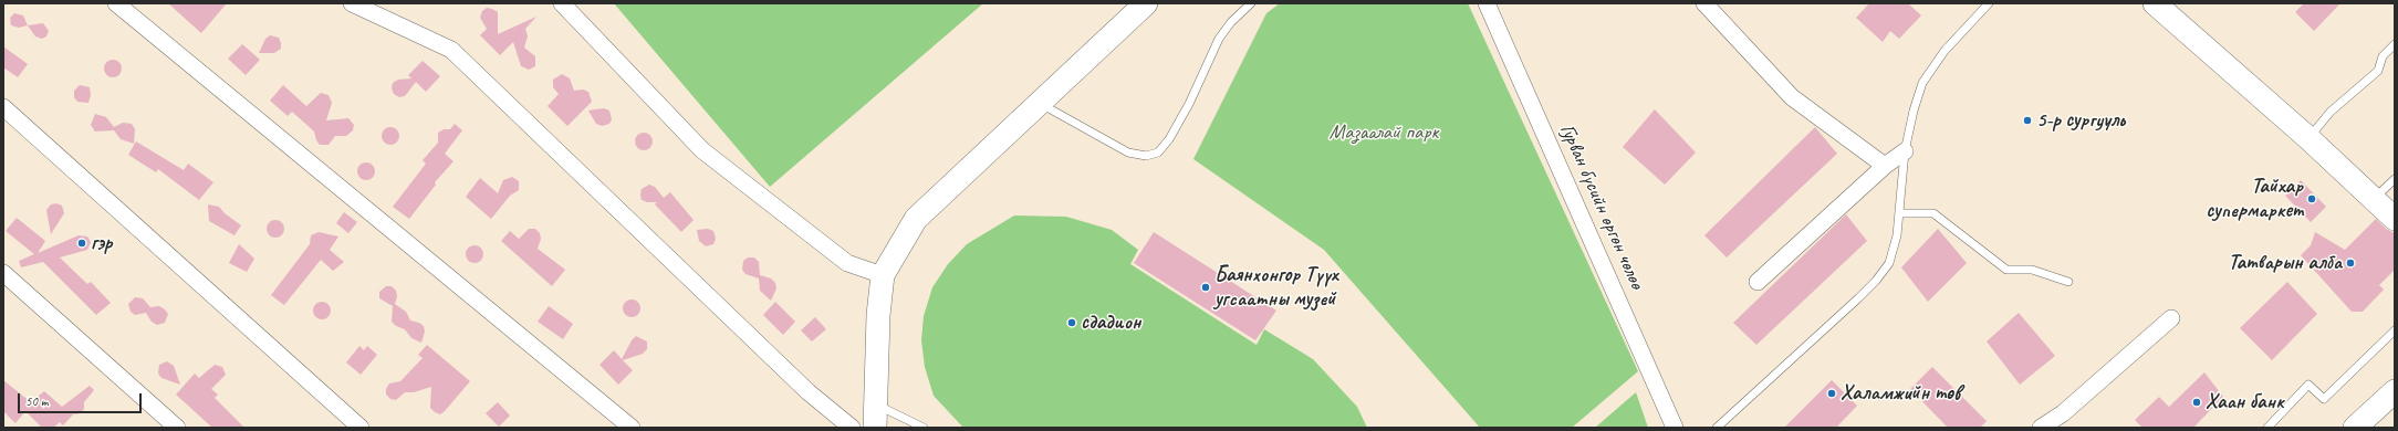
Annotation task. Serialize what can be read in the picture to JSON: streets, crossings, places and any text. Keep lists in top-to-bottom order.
{
  "streets": {
    "street": ["Гурван бүсийн өргөн чөлөө"]
  },
  "parks": ["Мазаалай парк"],
  "places": [
    "5-р сургууль",
    "Тайхар супермаркет",
    "гэр",
    "Татварын алба",
    "Баянхонгор Түүх угсаатны музей",
    "сдадион",
    "Халамжийн төв",
    "Хаан банк"
  ],
  "scale_bar": "50 m"
}
